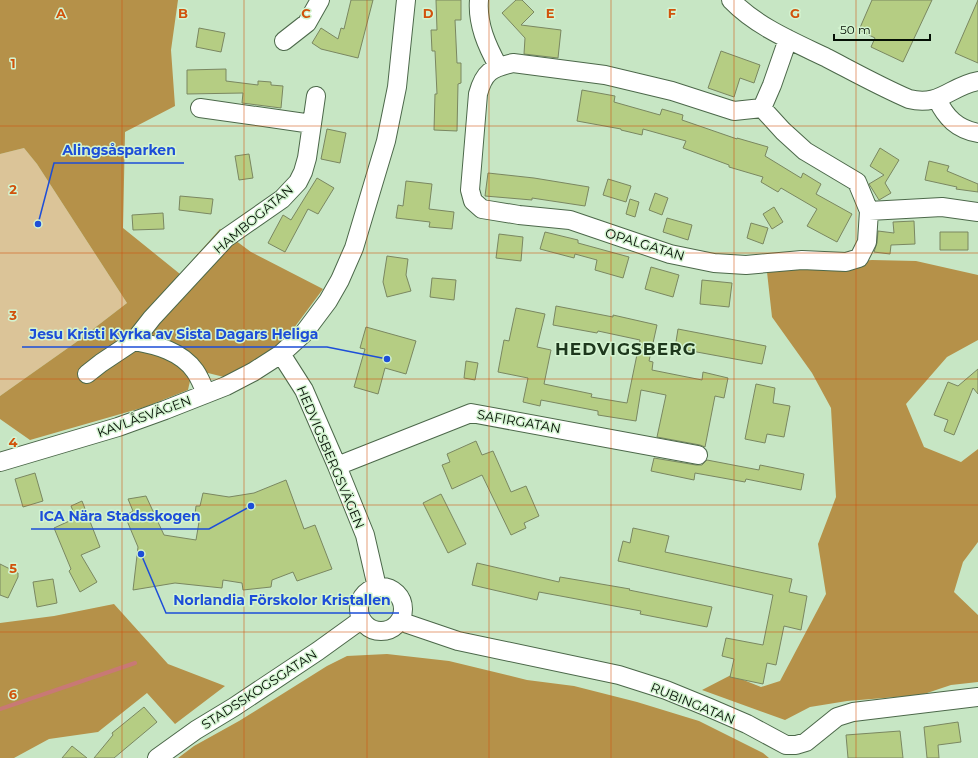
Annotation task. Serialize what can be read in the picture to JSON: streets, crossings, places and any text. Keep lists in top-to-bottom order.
{
  "streets": {
    "street": [
      "HAMBOGATAN",
      "OPALGATAN",
      "KAVLÅSVÄGEN",
      "SAFIRGATAN",
      "HEDVIGSBERGSVÄGEN",
      "STADSSKOGSGATAN",
      "RUBINGATAN"
    ]
  },
  "crossings": [
    ["KAVLÅSVÄGEN", "HEDVIGSBERGSVÄGEN"],
    ["SAFIRGATAN", "HEDVIGSBERGSVÄGEN"],
    ["HEDVIGSBERGSVÄGEN", "STADSSKOGSGATAN"],
    ["HEDVIGSBERGSVÄGEN", "RUBINGATAN"],
    ["STADSSKOGSGATAN", "RUBINGATAN"]
  ],
  "districts": ["HEDVIGSBERG"],
  "places": [
    "Alingsåsparken",
    "Jesu Kristi Kyrka av Sista Dagars Heliga",
    "ICA Nära Stadsskogen",
    "Norlandia Förskolor Kristallen"
  ],
  "scale_bar": "50 m",
  "grid": {
    "columns": [
      "A",
      "B",
      "C",
      "D",
      "E",
      "F",
      "G"
    ],
    "rows": [
      "1",
      "2",
      "3",
      "4",
      "5",
      "6"
    ]
  }
}
